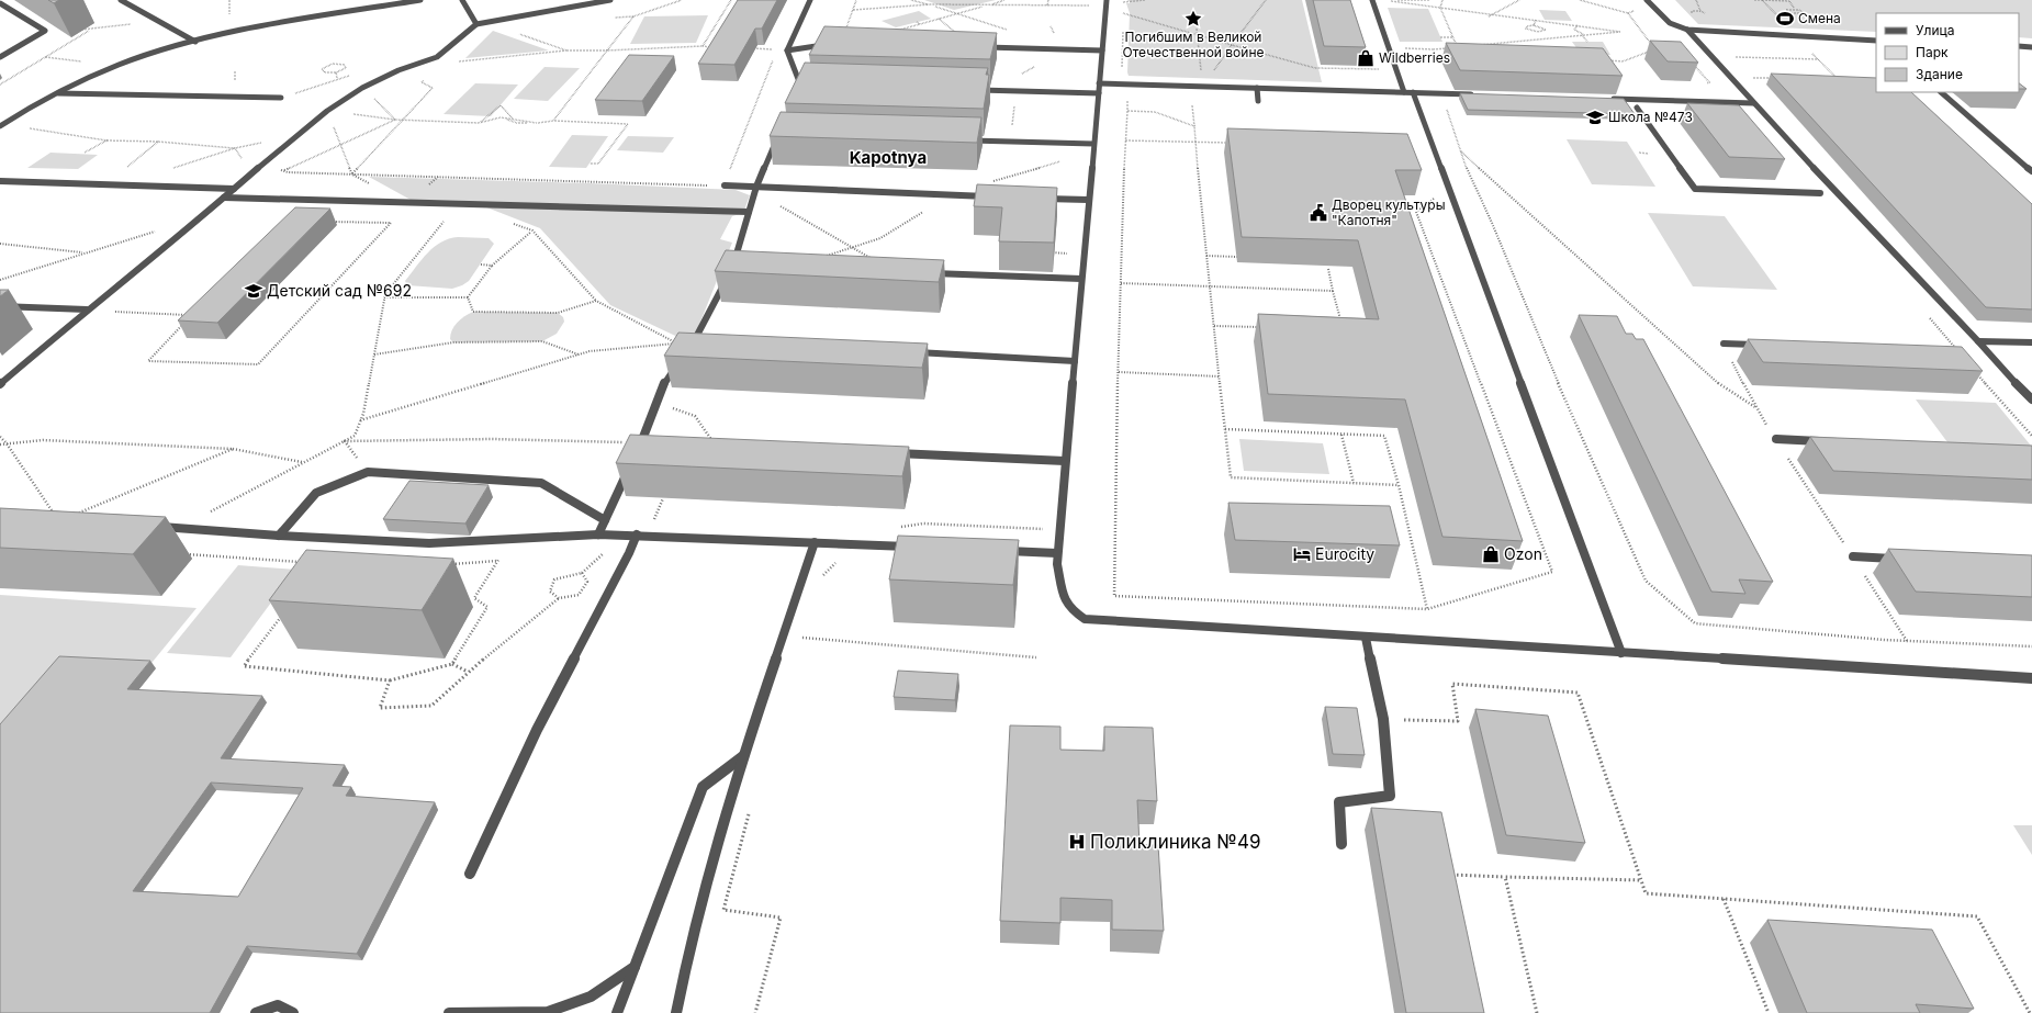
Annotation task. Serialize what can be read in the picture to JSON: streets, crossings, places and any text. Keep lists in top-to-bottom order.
{
  "districts": ["Kapotnya"],
  "places": {
    "place": ["Погибшим в Великой Отечественной войне"],
    "sports": ["Смена"],
    "shop": ["Wildberries", "Ozon"],
    "school or university": ["Школа №473", "Детский сад №692"],
    "public building": ["Дворец культуры \"Капотня\""],
    "hotel": ["Eurocity"],
    "hospital": ["Поликлиника №49"]
  },
  "legend": ["Улица", "Парк", "Здание"]
}
